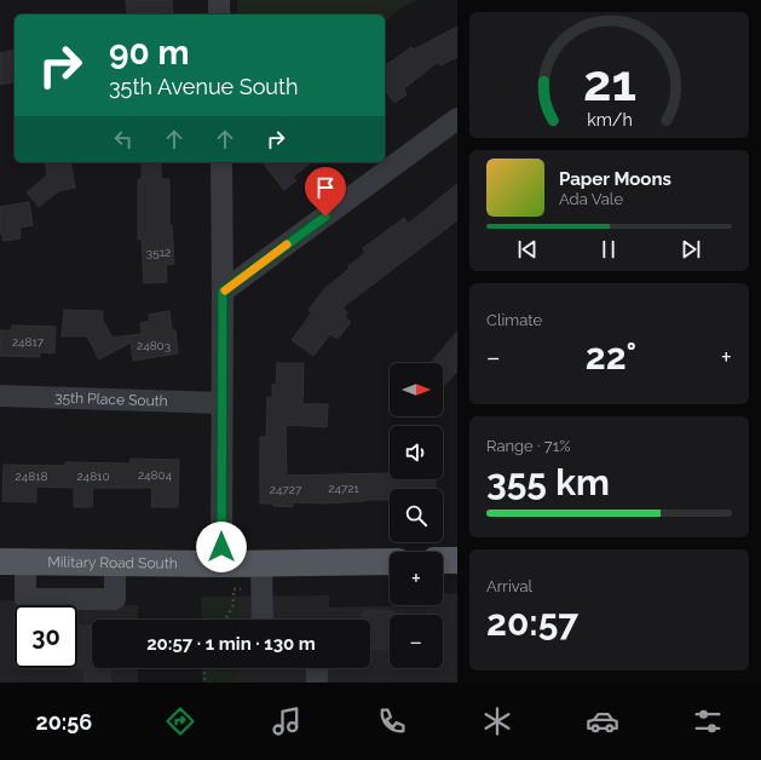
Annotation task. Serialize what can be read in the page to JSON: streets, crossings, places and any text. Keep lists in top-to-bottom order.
{
  "streets": {
    "main road": ["Military Road South"],
    "street": ["35th Place South"]
  },
  "house_numbers": [
    "3512",
    "24817",
    "24803",
    "24804",
    "24818",
    "24810",
    "24721",
    "24727"
  ],
  "north": "right",
  "page": {
    "turn": ["90 m", "35th Avenue South"],
    "song": ["Paper Moons", "Ada Vale"],
    "tile": [
      "Climate",
      ["Range · 71%", "355 km"],
      ["Arrival", "20:57"]
    ],
    "heat": ["−", "22°", "+"],
    "map_buttons": ["+", "−"],
    "limit": "30",
    "trip": "20:57 · 1 min · 130 m",
    "tabs": "20:56",
    "gauge": ["21", "km/h"]
  }
}
